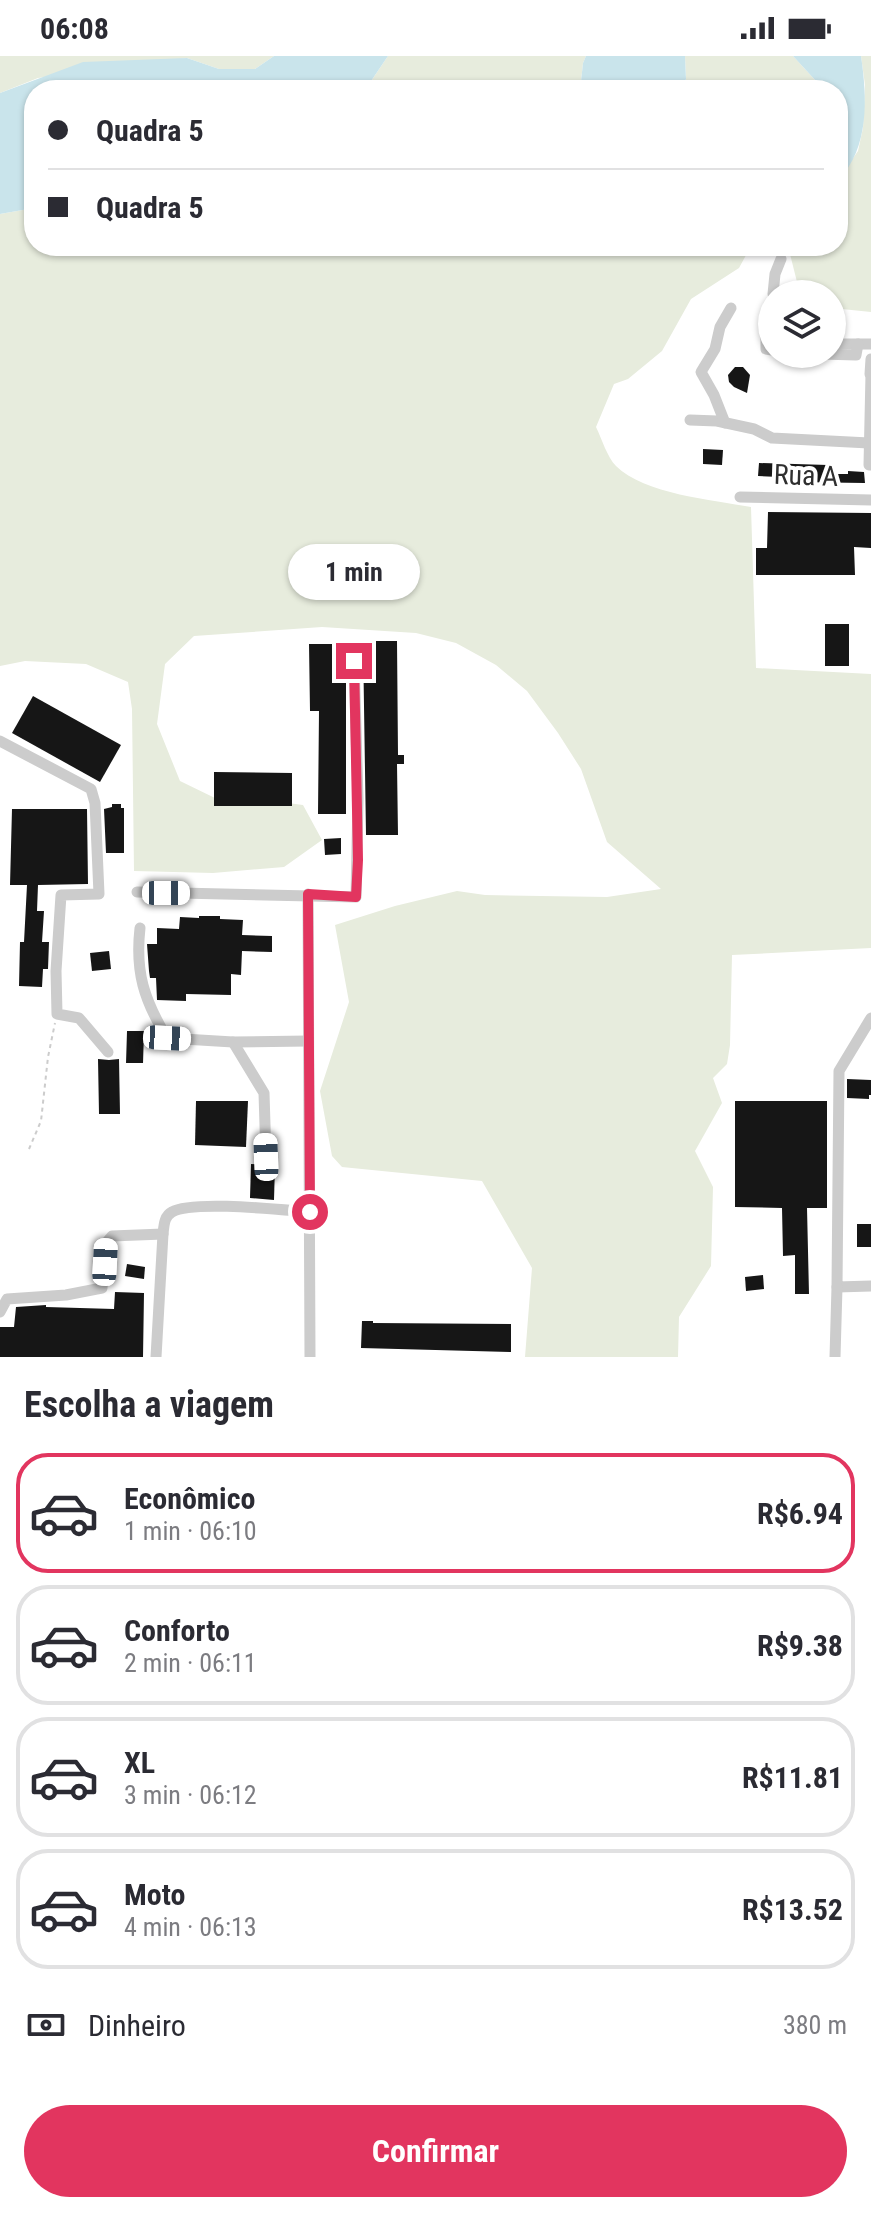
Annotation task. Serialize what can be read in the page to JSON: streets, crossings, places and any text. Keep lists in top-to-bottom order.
{
  "streets": {
    "street": ["Rua A"]
  },
  "page": {
    "status": "06:08",
    "banner": ["Quadra 5", "Quadra 5"],
    "bubble": "1 min",
    "heading": "Escolha a viagem",
    "list": [
      {
        "name": "Econômico",
        "note": "1 min · 06:10",
        "value": "R$6.94"
      },
      {
        "name": "Conforto",
        "note": "2 min · 06:11",
        "value": "R$9.38"
      },
      {
        "name": "XL",
        "note": "3 min · 06:12",
        "value": "R$11.81"
      },
      {
        "name": "Moto",
        "note": "4 min · 06:13",
        "value": "R$13.52"
      }
    ],
    "pay": ["Dinheiro", "380 m"],
    "buttons": "Confirmar"
  }
}
